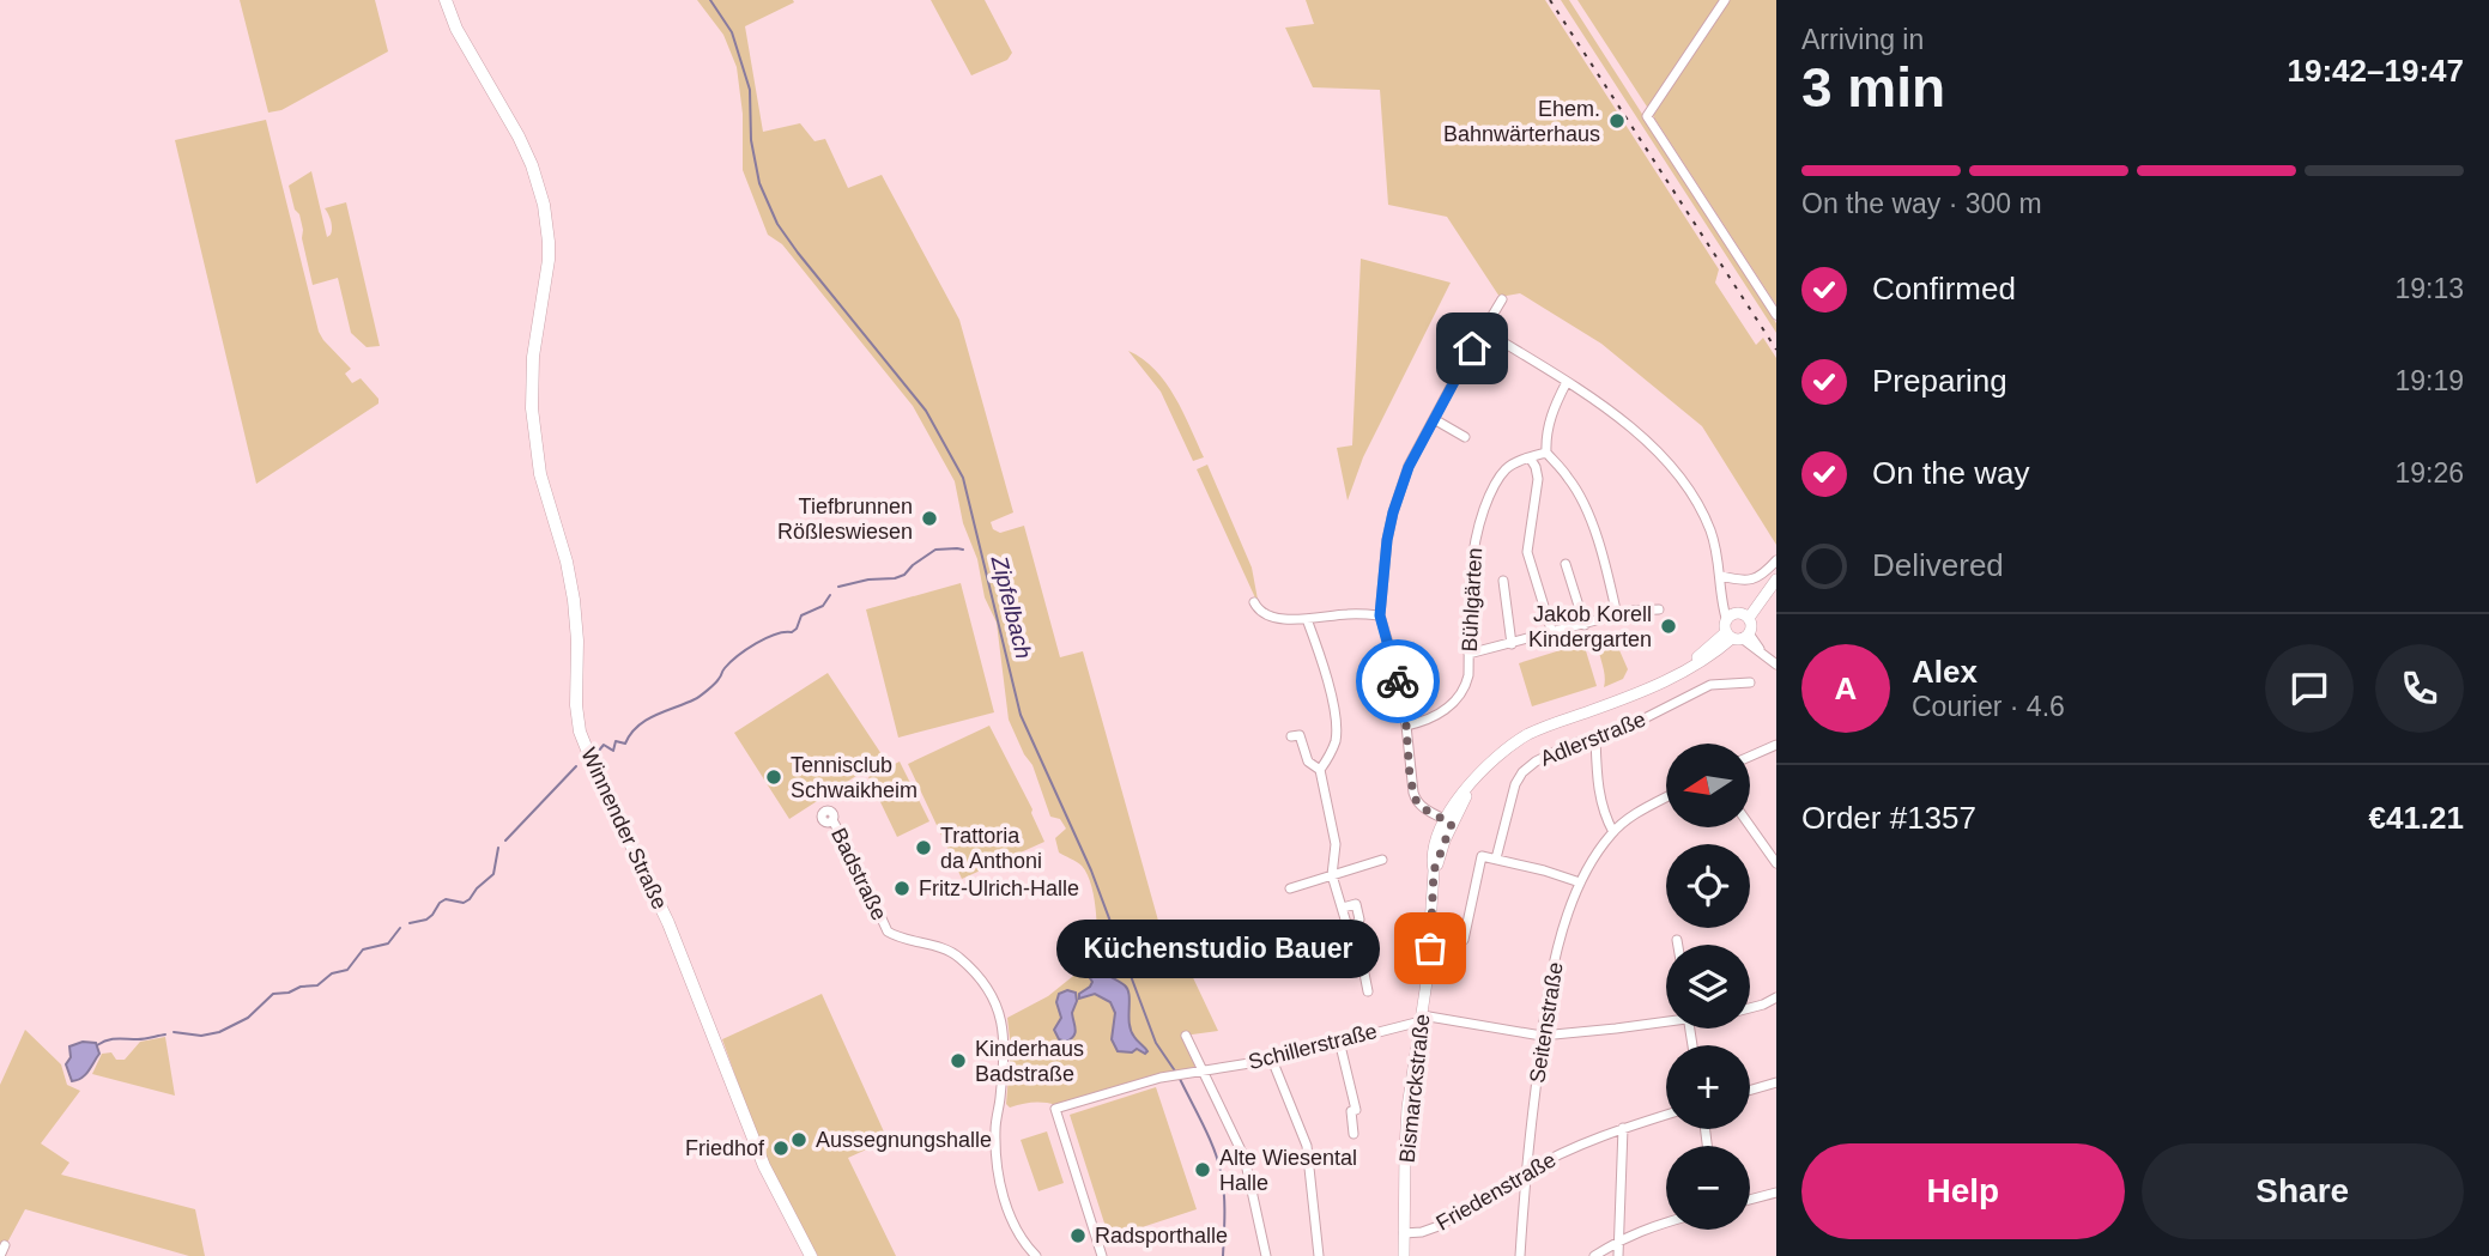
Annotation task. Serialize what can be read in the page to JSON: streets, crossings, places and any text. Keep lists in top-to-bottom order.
{
  "streets": {
    "main road": ["Winnender Straße"],
    "street": [
      "Bühlgärten",
      "Adlerstraße",
      "Badstraße",
      "Seitenstraße",
      "Schillerstraße",
      "Bismarckstraße",
      "Friedenstraße"
    ]
  },
  "crossings": [
    ["Seitenstraße", "Schillerstraße"],
    ["Seitenstraße", "Friedenstraße"],
    ["Schillerstraße", "Bismarckstraße"],
    ["Bismarckstraße", "Friedenstraße"]
  ],
  "water": ["Zipfelbach"],
  "places": [
    "Ehem. Bahnwärterhaus",
    "Tiefbrunnen Rößleswiesen",
    "Jakob Korell Kindergarten",
    "Tennisclub Schwaikheim",
    "Trattoria da Anthoni",
    "Fritz-Ulrich-Halle",
    "Küchenstudio Bauer",
    "Kinderhaus Badstraße",
    "Aussegnungshalle",
    "Friedhof",
    "Alte Wiesental Halle",
    "Radsporthalle"
  ],
  "north": "left",
  "page": {
    "heading": ["3 min", "Arriving in", "19:42–19:47"],
    "panel": [
      "Alex",
      "Courier · 4.6",
      "Order #1357",
      "€41.21"
    ],
    "bar": "On the way · 300 m",
    "list": [
      ["Confirmed", "19:13"],
      ["Preparing", "19:19"],
      ["On the way", "19:26"],
      "Delivered"
    ],
    "round": "A",
    "map_buttons": ["+", "−"],
    "bubble": "Küchenstudio Bauer",
    "buttons": ["Help", "Share"]
  }
}
